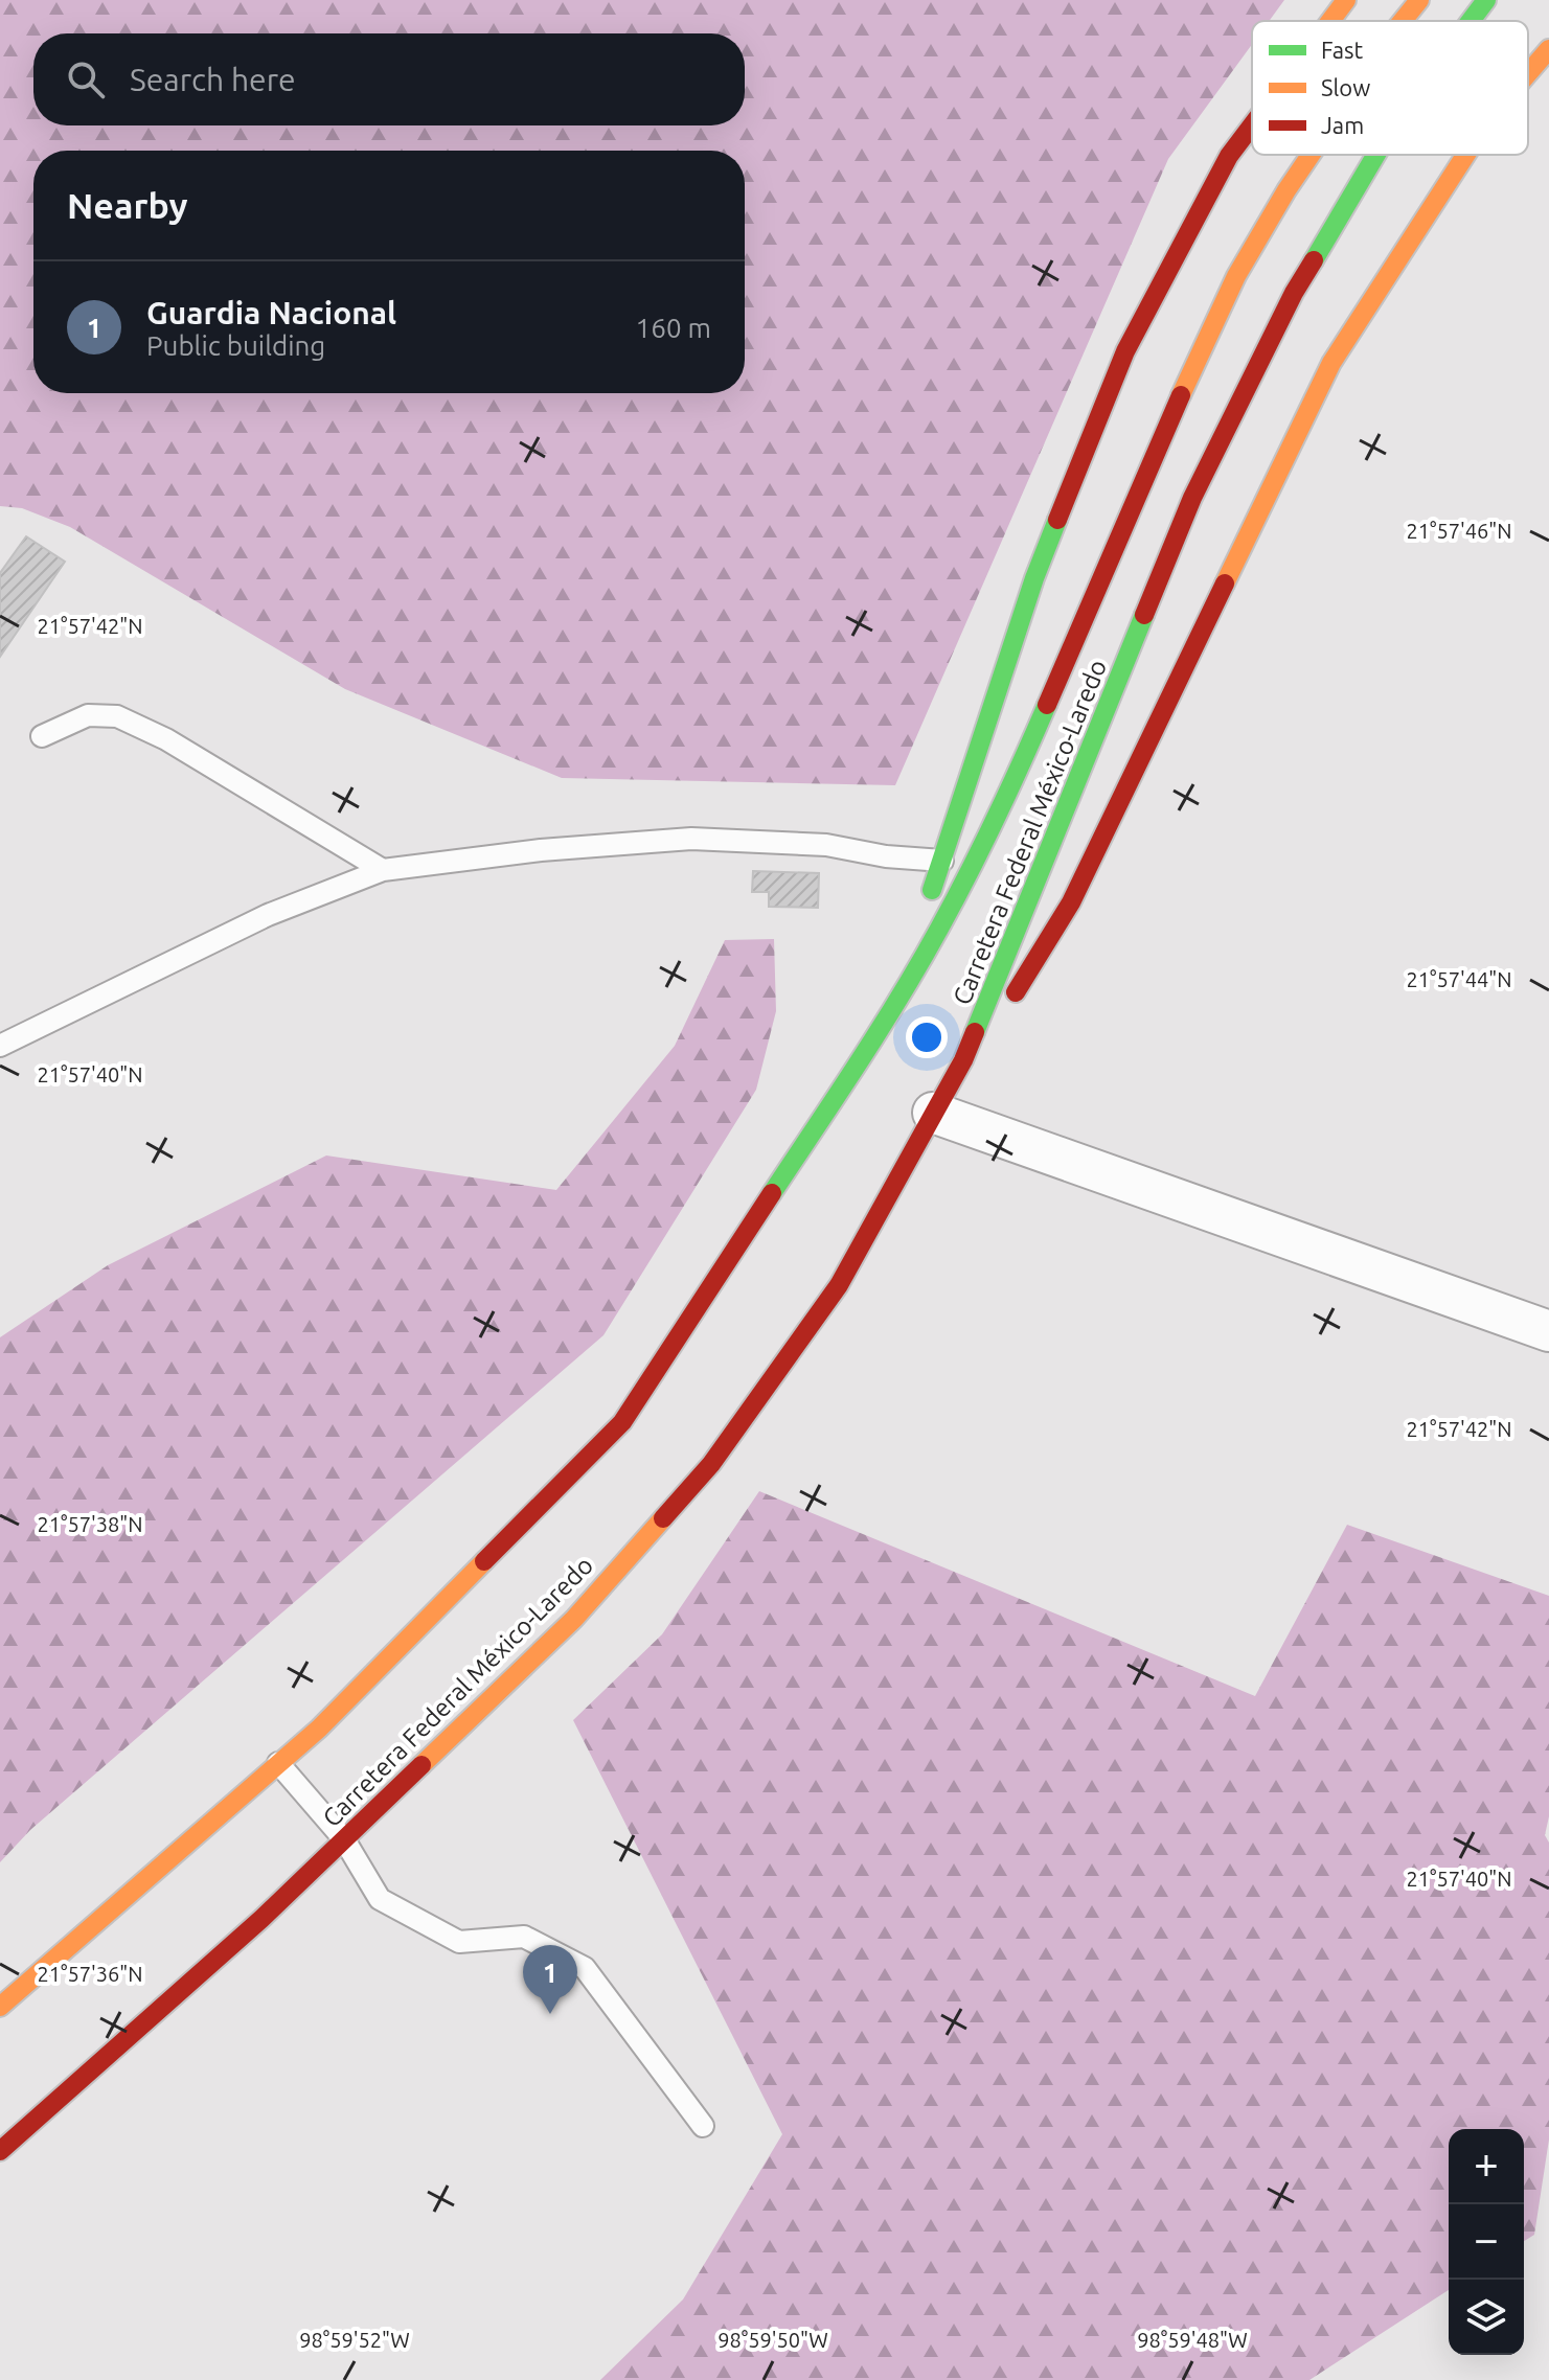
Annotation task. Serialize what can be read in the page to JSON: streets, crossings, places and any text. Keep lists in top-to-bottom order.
{
  "streets": {
    "main road": ["Carretera Federal México-Laredo"]
  },
  "legend": ["Fast", "Slow", "Jam"],
  "page": {
    "search": "Search here",
    "heading": "Nearby",
    "list": [
      {
        "mark": "1",
        "name": "Guardia Nacional",
        "note": "Public building",
        "value": "160 m"
      }
    ],
    "pins": "1",
    "map_buttons": ["+", "−"]
  },
  "coordinates": [
    "21°57'46\"N",
    "21°57'42\"N",
    "21°57'44\"N",
    "21°57'40\"N",
    "21°57'38\"N",
    "21°57'36\"N",
    "98°59'52\"W",
    "98°59'50\"W",
    "98°59'48\"W"
  ]
}
